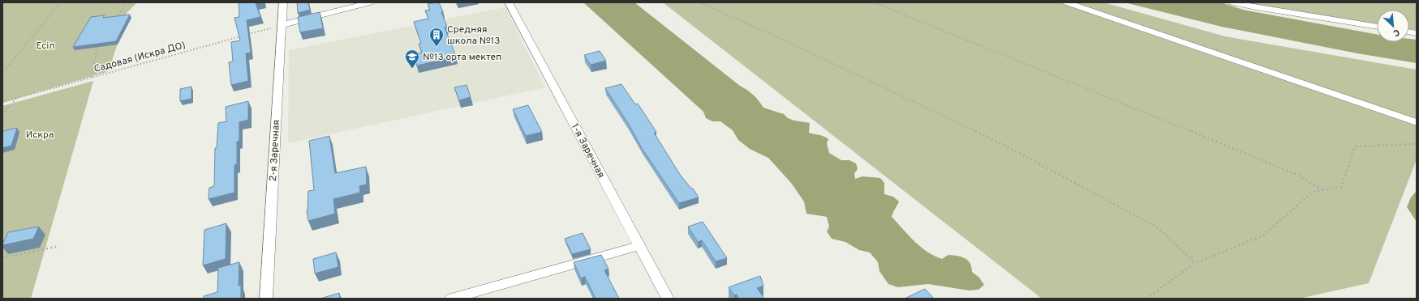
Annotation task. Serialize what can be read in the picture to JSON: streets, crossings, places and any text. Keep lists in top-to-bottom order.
{
  "streets": {
    "street": ["2-я Заречная", "1-я Заречная"],
    "path": ["Садовая (Искра ДО)"]
  },
  "crossings": [
    ["Садовая (Искра ДО)", "2-я Заречная"]
  ],
  "parks": ["Есіл", "Искра"],
  "places": {
    "building": ["Средняя школа №13"],
    "school or university": ["№13 орта мектеп"]
  },
  "north": "bottom right"
}
